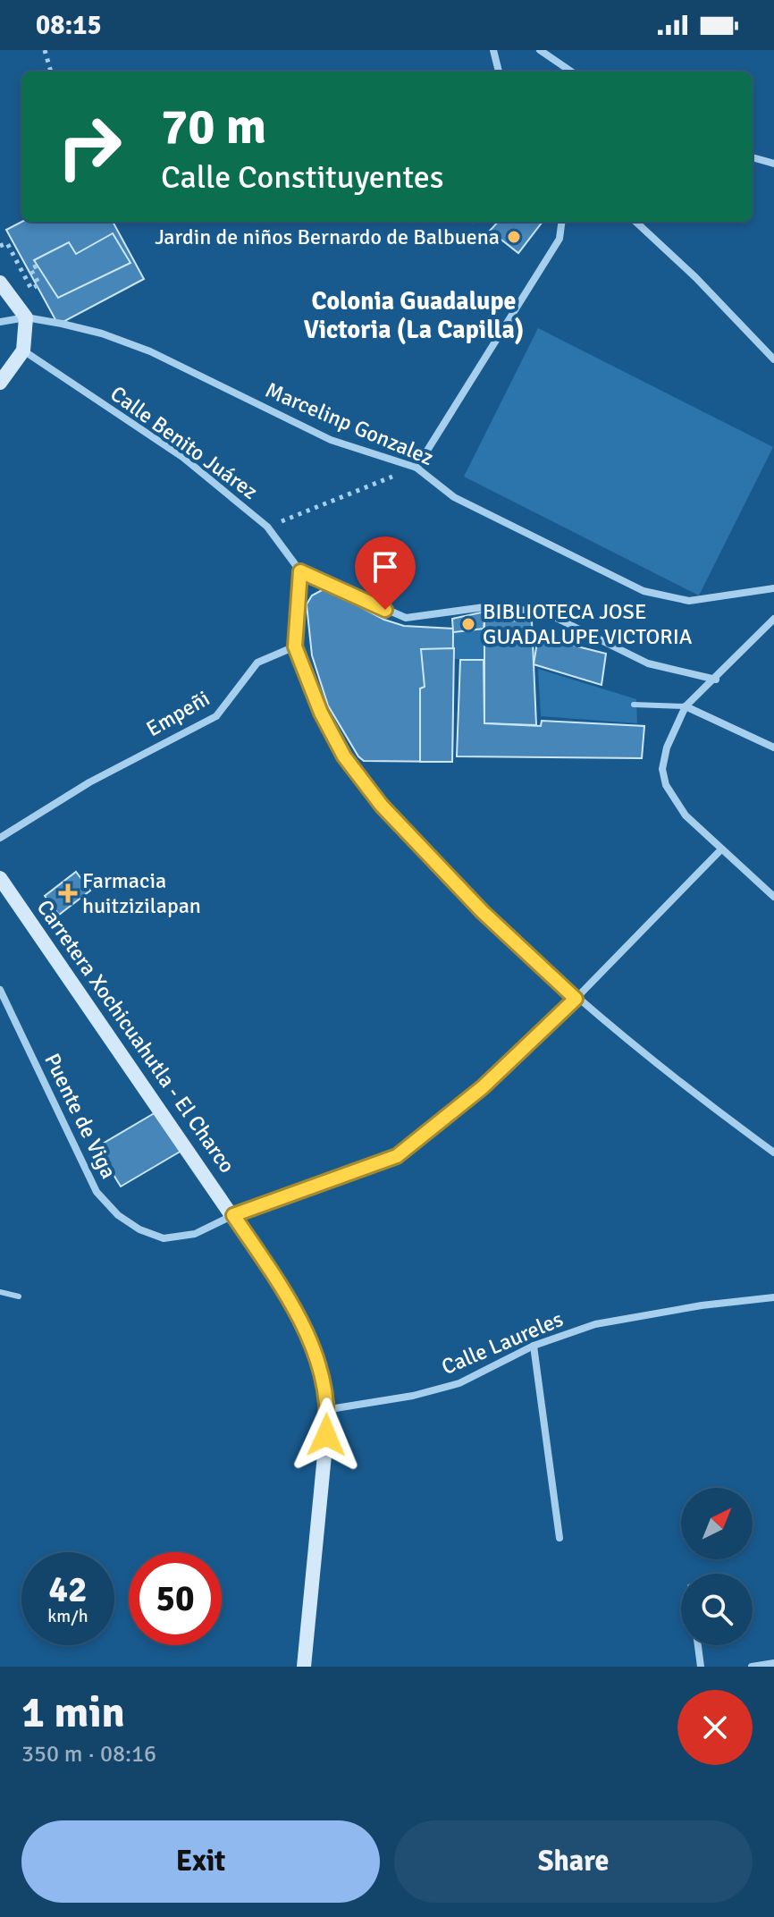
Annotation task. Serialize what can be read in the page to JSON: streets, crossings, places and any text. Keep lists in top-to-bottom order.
{
  "streets": {
    "main road": ["Carretera Xochicuahutla - El Charco"],
    "street": [
      "Marcelinp Gonzalez",
      "Calle Benito Juárez",
      "Empeñi",
      "Puente de Viga",
      "Calle Laureles"
    ]
  },
  "crossings": [
    ["Carretera Xochicuahutla - El Charco", "Puente de Viga"],
    ["Carretera Xochicuahutla - El Charco", "Calle Laureles"]
  ],
  "districts": ["Colonia Guadalupe Victoria (La Capilla)"],
  "places": {
    "other": ["Jardin de niños Bernardo de Balbuena", "BIBLIOTECA JOSE GUADALUPE VICTORIA"],
    "health": ["Farmacia huitzizilapan"]
  },
  "north": "top right",
  "page": {
    "status": "08:15",
    "turn": ["70 m", "Calle Constituyentes"],
    "speed": "42 km/h",
    "limit": "50",
    "heading": ["1 min", "350 m · 08:16"],
    "buttons": ["Exit", "Share"]
  }
}
